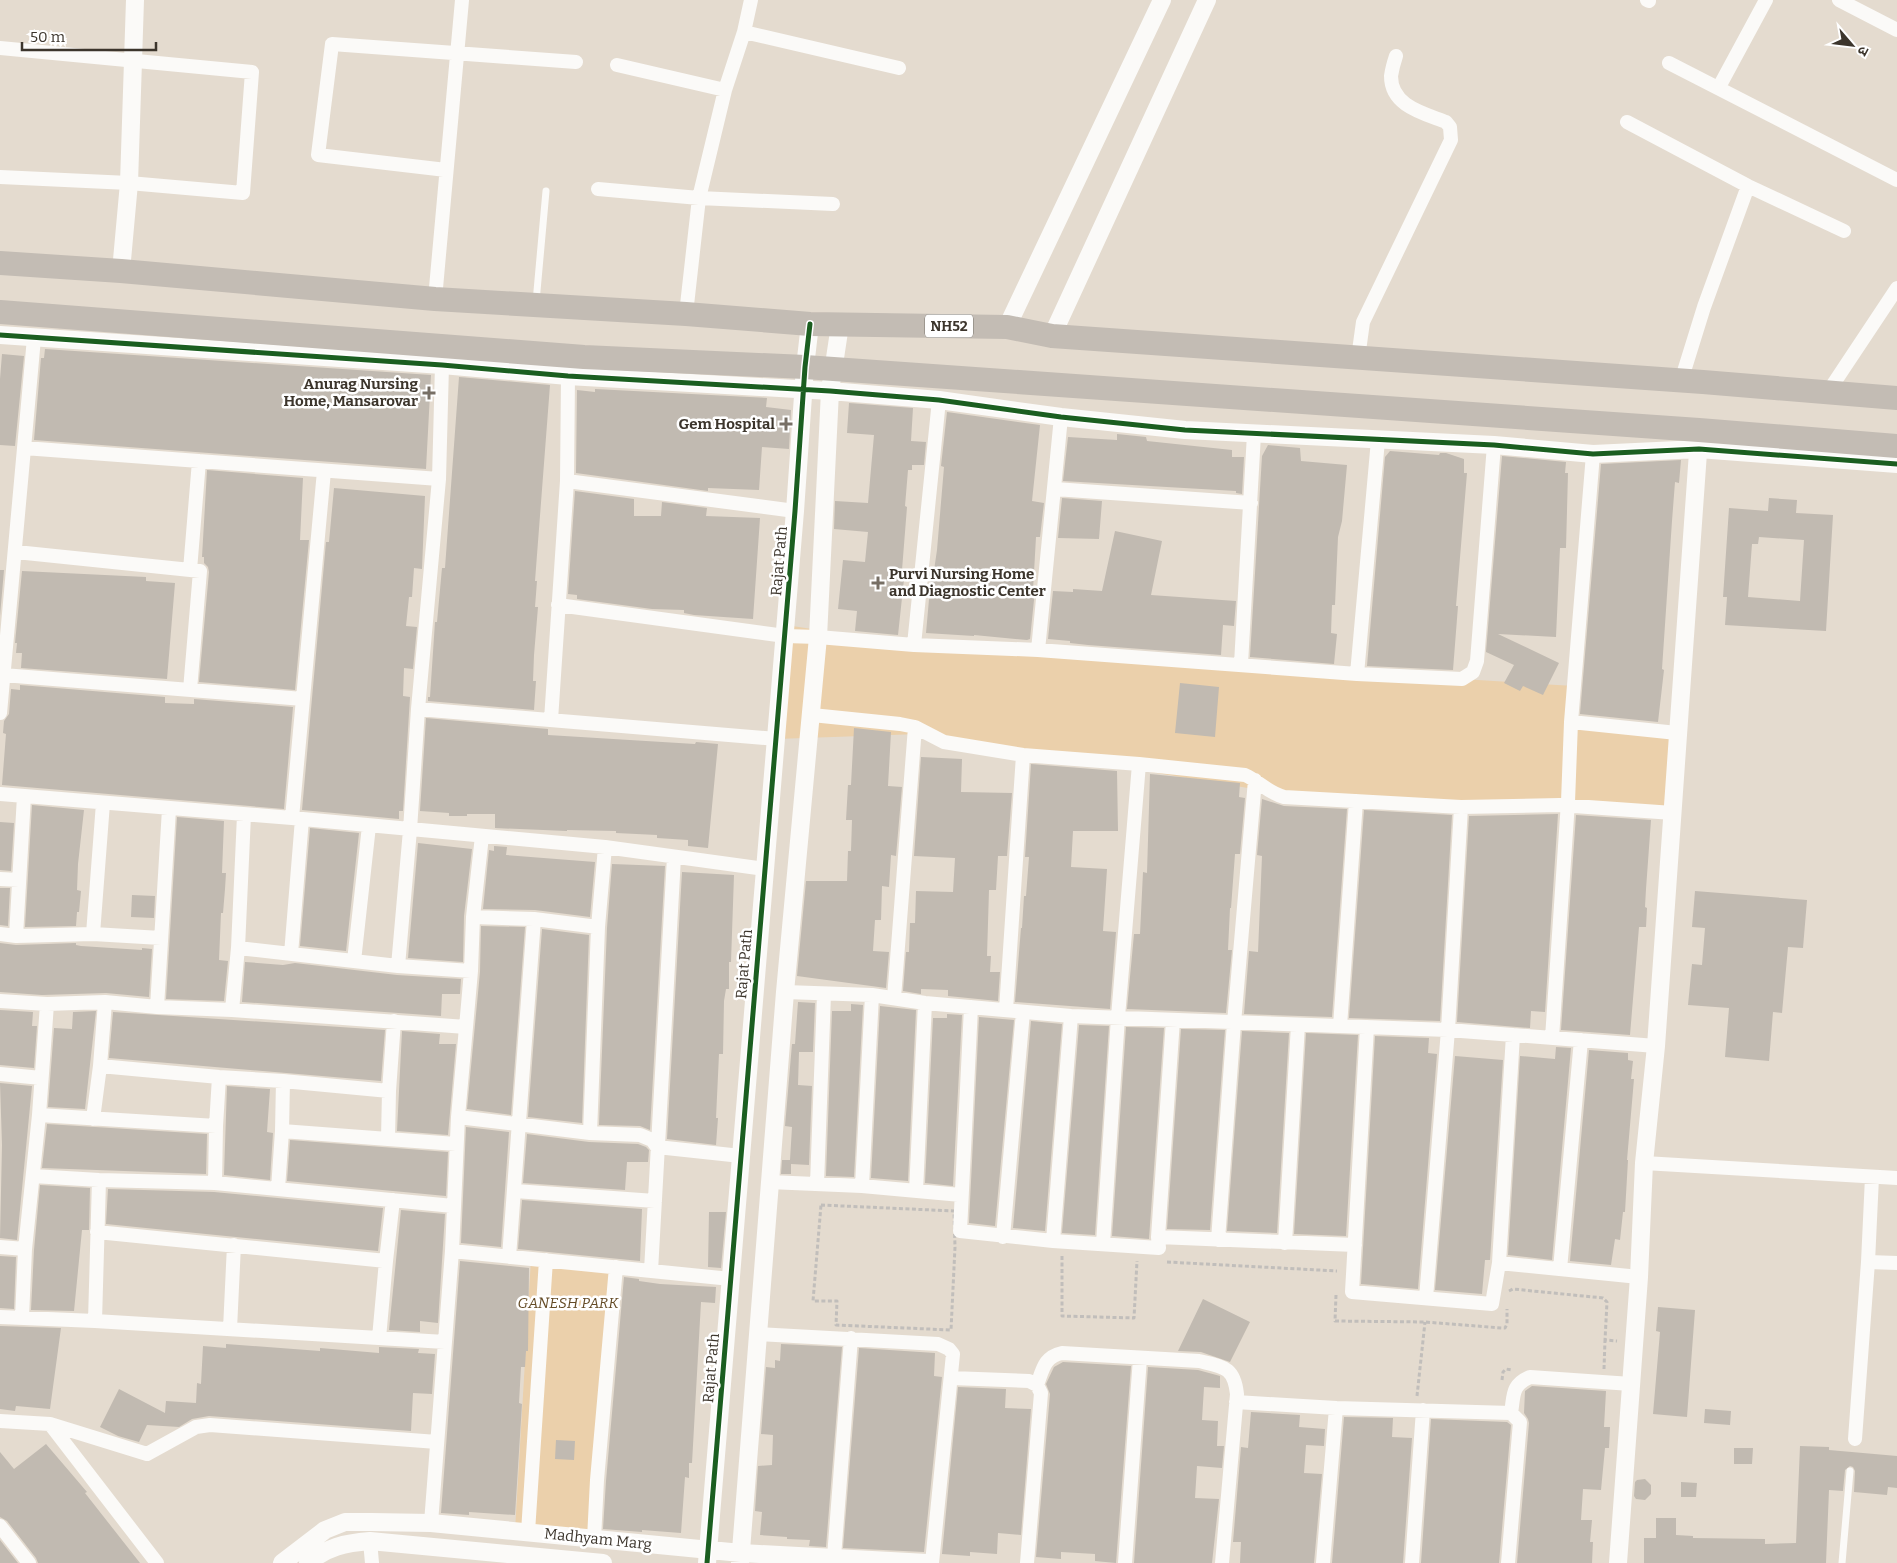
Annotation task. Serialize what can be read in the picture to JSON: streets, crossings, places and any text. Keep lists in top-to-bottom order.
{
  "streets": {
    "highway": ["NH52"],
    "street": ["Rajat Path", "Madhyam Marg"]
  },
  "crossings": [
    ["NH52", "Rajat Path"],
    ["Rajat Path", "Madhyam Marg"]
  ],
  "parks": ["GANESH PARK"],
  "places": {
    "health": ["Anurag Nursing Home, Mansarovar", "Gem Hospital", "Purvi Nursing Home and Diagnostic Center"]
  },
  "scale_bar": "50 m",
  "north": "bottom right"
}
